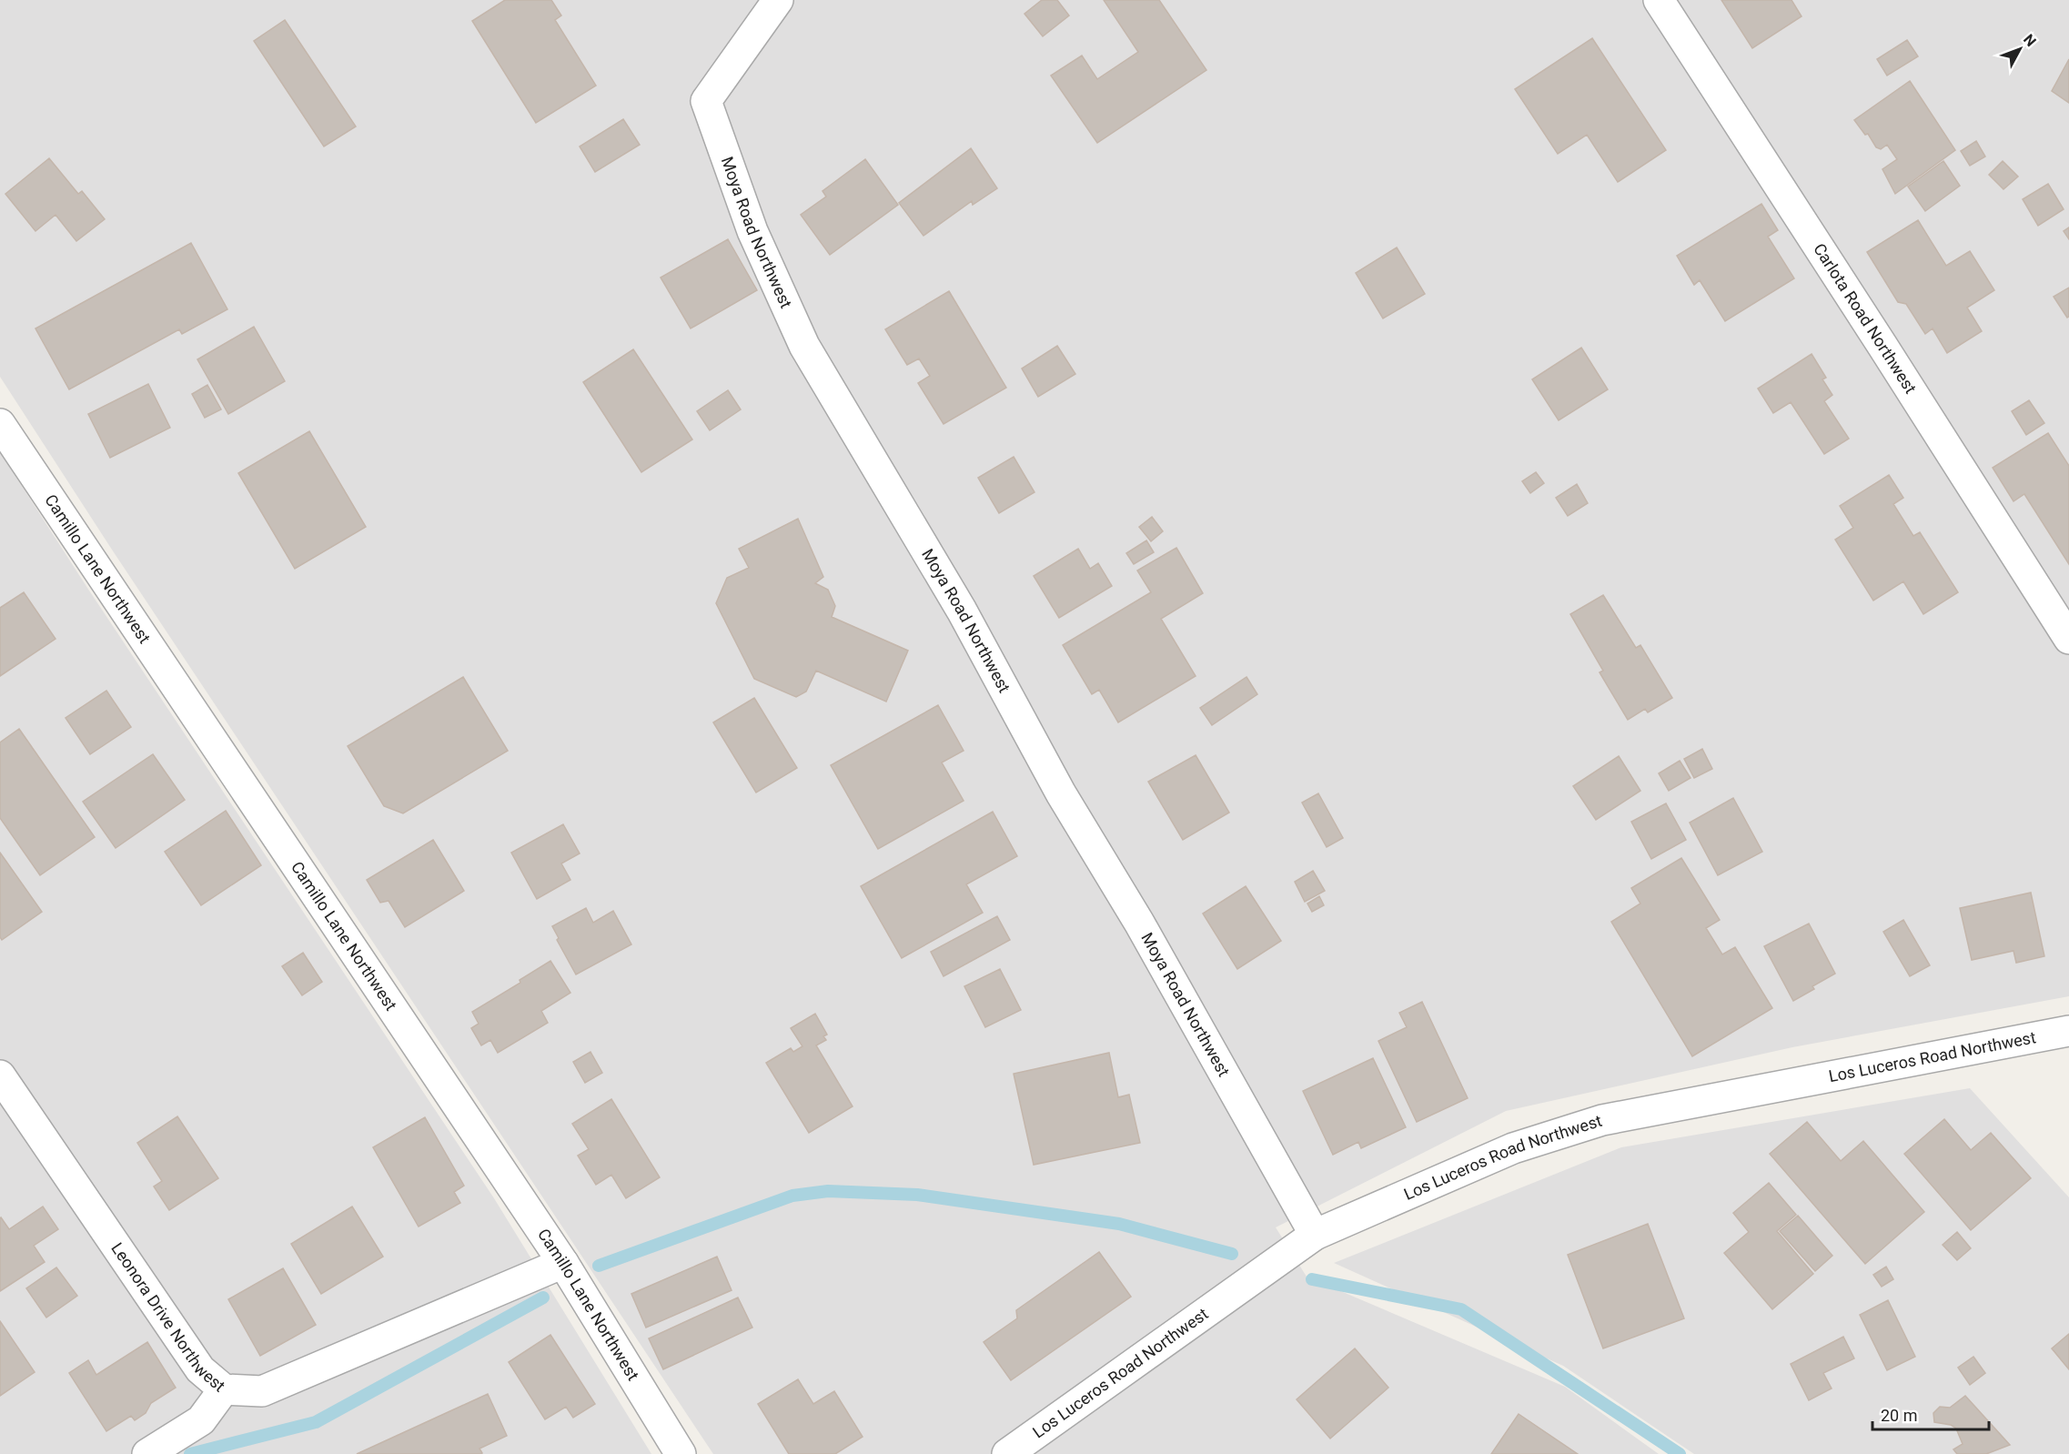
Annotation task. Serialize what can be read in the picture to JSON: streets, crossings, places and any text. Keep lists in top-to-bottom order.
{
  "streets": {
    "street": [
      "Moya Road Northwest",
      "Carlota Road Northwest",
      "Camillo Lane Northwest",
      "Los Luceros Road Northwest",
      "Leonora Drive Northwest"
    ]
  },
  "crossings": [
    ["Moya Road Northwest", "Los Luceros Road Northwest"],
    ["Camillo Lane Northwest", "Leonora Drive Northwest"]
  ],
  "scale_bar": "20 m",
  "north": "top right"
}
